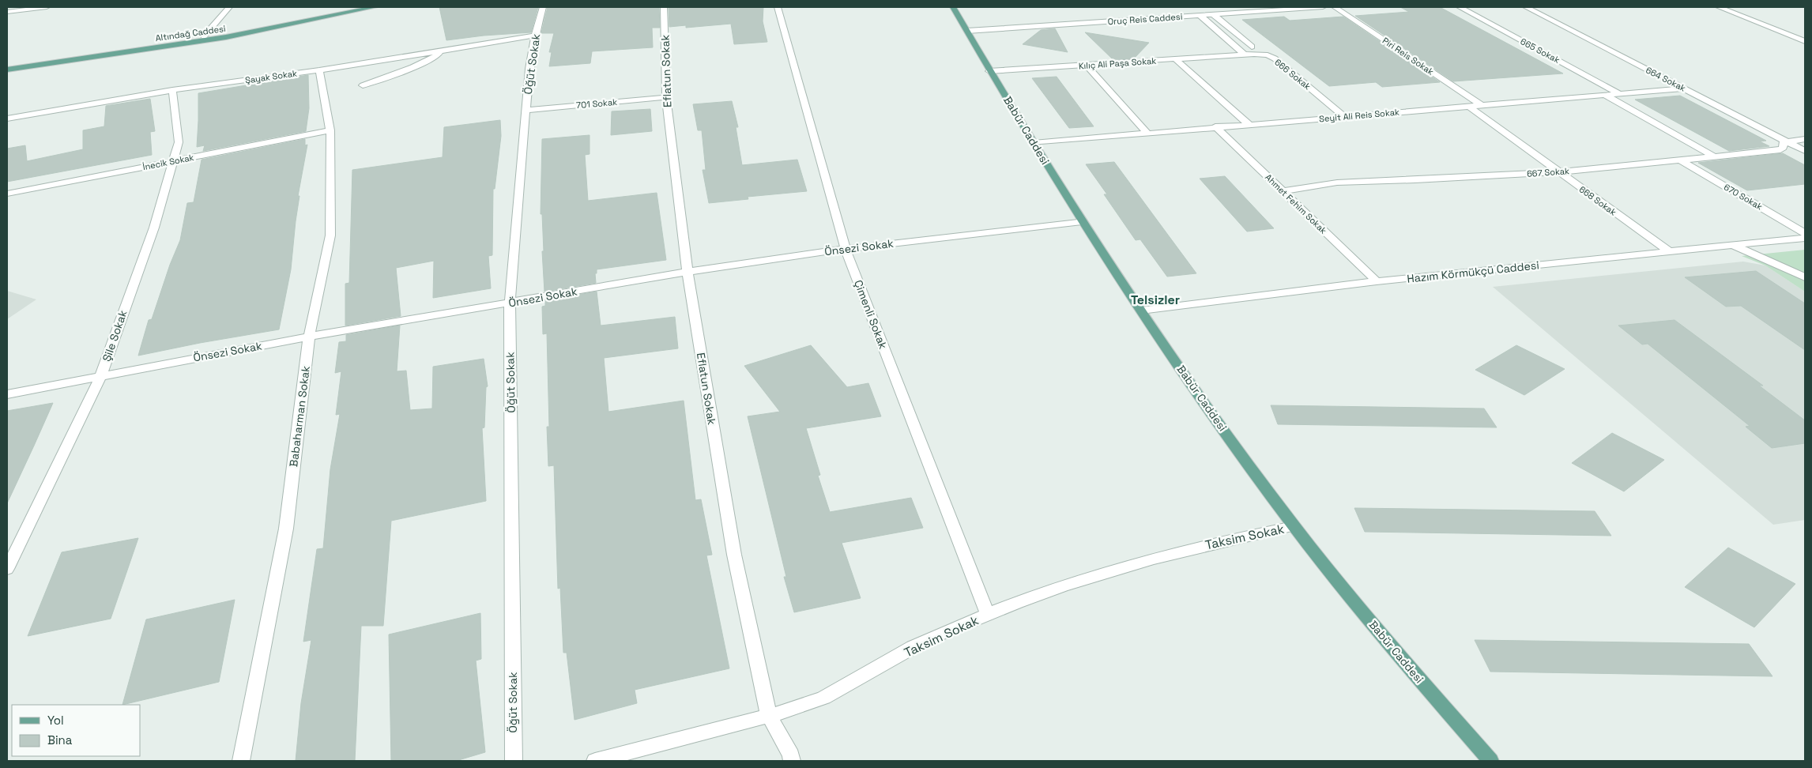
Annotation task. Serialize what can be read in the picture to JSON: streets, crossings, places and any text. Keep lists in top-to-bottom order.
{
  "streets": {
    "main road": ["Altındağ Caddesi", "Babür Caddesi"],
    "street": [
      "Oruç Reis Caddesi",
      "665 Sokak",
      "Piri Reis Sokak",
      "Kılıç Ali Paşa Sokak",
      "Öğüt Sokak",
      "Eflatun Sokak",
      "666 Sokak",
      "Şayak Sokak",
      "664 Sokak",
      "701 Sokak",
      "Seyit Ali Reis Sokak",
      "İnecik Sokak",
      "667 Sokak",
      "670 Sokak",
      "668 Sokak",
      "Ahmet Fehim Sokak",
      "Önsezi Sokak",
      "Hazım Körmükçü Caddesi",
      "Çimenli Sokak",
      "Şile Sokak",
      "Babaharman Sokak",
      "Taksim Sokak"
    ]
  },
  "crossings": [
    ["Oruç Reis Caddesi", "Babür Caddesi"],
    ["665 Sokak", "Seyit Ali Reis Sokak"],
    ["Piri Reis Sokak", "Seyit Ali Reis Sokak"],
    ["Kılıç Ali Paşa Sokak", "666 Sokak"],
    ["Kılıç Ali Paşa Sokak", "Babür Caddesi"],
    ["Öğüt Sokak", "Şayak Sokak"],
    ["Öğüt Sokak", "701 Sokak"],
    ["Öğüt Sokak", "Önsezi Sokak"],
    ["Eflatun Sokak", "701 Sokak"],
    ["Eflatun Sokak", "Önsezi Sokak"],
    ["Eflatun Sokak", "Taksim Sokak"],
    ["666 Sokak", "Seyit Ali Reis Sokak"],
    ["Şayak Sokak", "Şile Sokak"],
    ["Şayak Sokak", "Babaharman Sokak"],
    ["664 Sokak", "Seyit Ali Reis Sokak"],
    ["664 Sokak", "667 Sokak"],
    ["Seyit Ali Reis Sokak", "Babür Caddesi"],
    ["Seyit Ali Reis Sokak", "668 Sokak"],
    ["Seyit Ali Reis Sokak", "Ahmet Fehim Sokak"],
    ["Babür Caddesi", "Önsezi Sokak"],
    ["Babür Caddesi", "Hazım Körmükçü Caddesi"],
    ["Babür Caddesi", "Taksim Sokak"],
    ["İnecik Sokak", "Şile Sokak"],
    ["İnecik Sokak", "Babaharman Sokak"],
    ["667 Sokak", "670 Sokak"],
    ["667 Sokak", "668 Sokak"],
    ["667 Sokak", "Ahmet Fehim Sokak"],
    ["668 Sokak", "Hazım Körmükçü Caddesi"],
    ["Ahmet Fehim Sokak", "Hazım Körmükçü Caddesi"],
    ["Önsezi Sokak", "Çimenli Sokak"],
    ["Önsezi Sokak", "Şile Sokak"],
    ["Önsezi Sokak", "Babaharman Sokak"],
    ["Çimenli Sokak", "Taksim Sokak"]
  ],
  "districts": ["Telsizler"],
  "legend": ["Yol", "Bina"]
}
